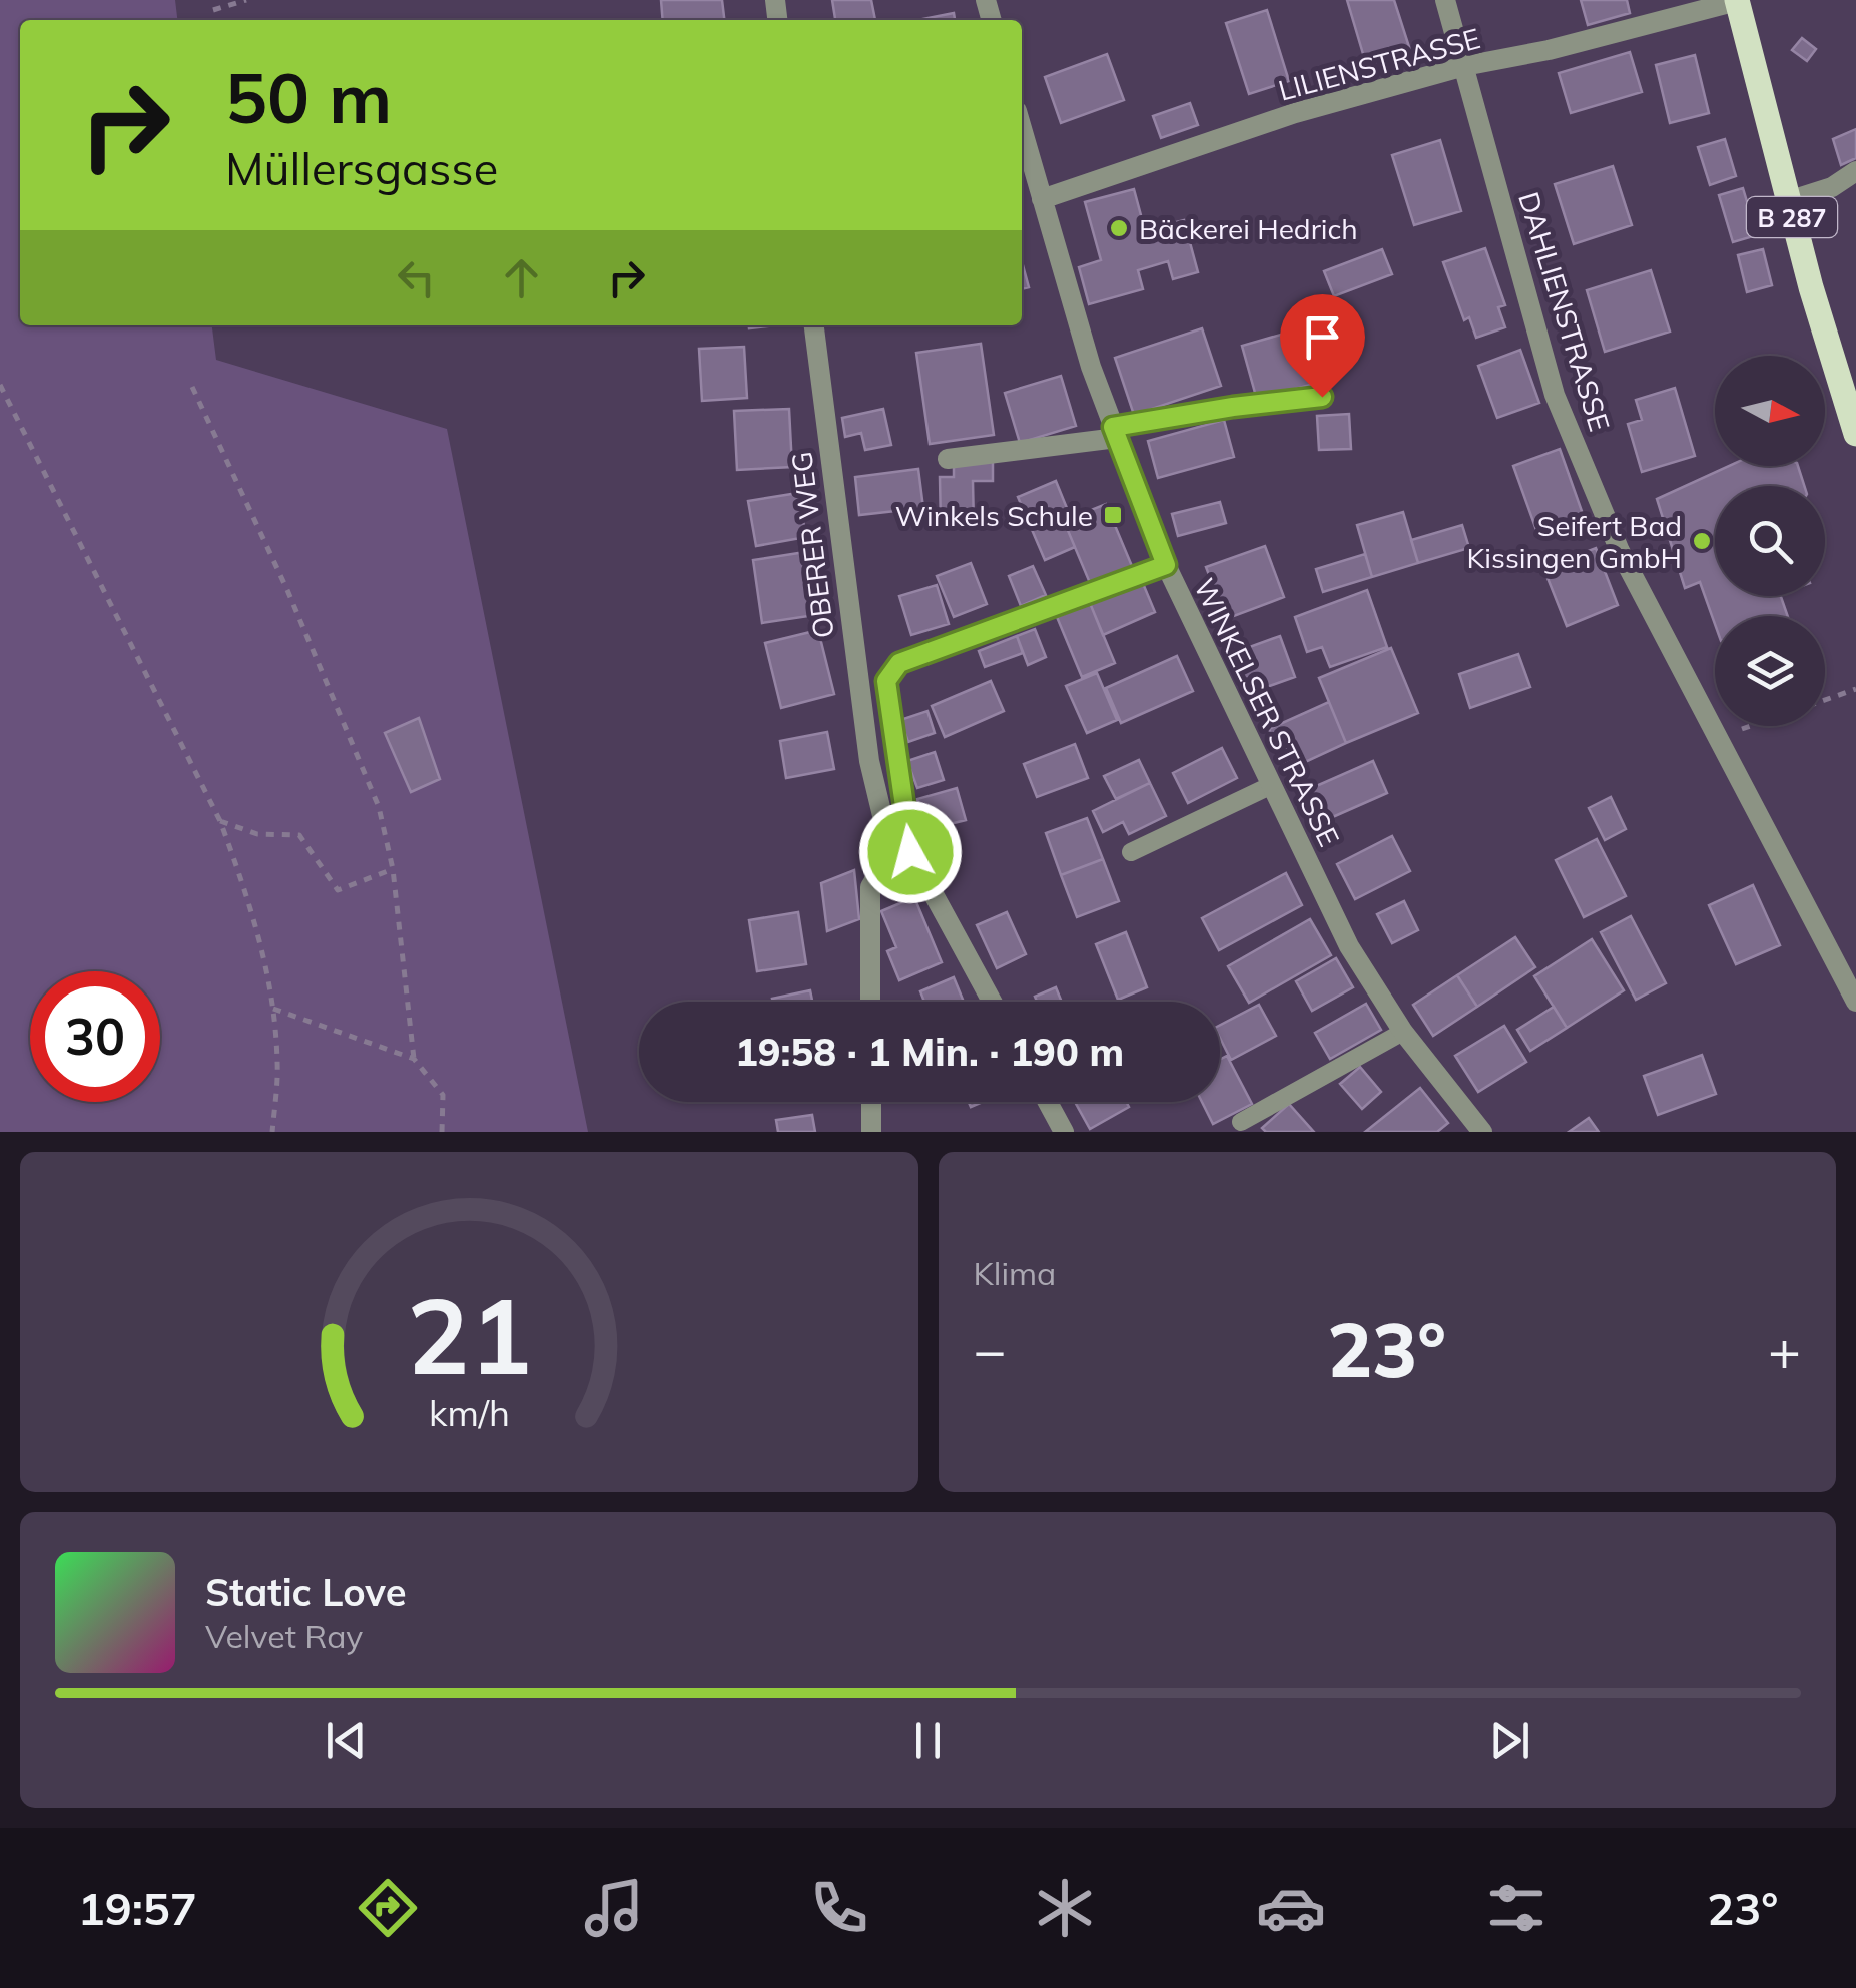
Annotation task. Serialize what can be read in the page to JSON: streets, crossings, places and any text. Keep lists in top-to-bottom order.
{
  "streets": {
    "main road": ["B 287"],
    "street": [
      "LILIENSTRASSE",
      "DAHLIENSTRASSE",
      "OBERER WEG",
      "WINKELSER STRASSE"
    ]
  },
  "crossings": [
    ["LILIENSTRASSE", "B 287"],
    ["LILIENSTRASSE", "DAHLIENSTRASSE"],
    ["LILIENSTRASSE", "WINKELSER STRASSE"]
  ],
  "places": {
    "other": ["Bäckerei Hedrich", "Seifert Bad Kissingen GmbH"],
    "transit": ["Winkels Schule"]
  },
  "north": "right",
  "page": {
    "turn": ["50 m", "Müllersgasse"],
    "limit": "30",
    "trip": "19:58 · 1 Min. · 190 m",
    "tile": "Klima",
    "heat": ["−", "23°", "+"],
    "song": ["Static Love", "Velvet Ray"],
    "tabs": ["19:57", "23°"],
    "gauge": ["21", "km/h"]
  }
}
